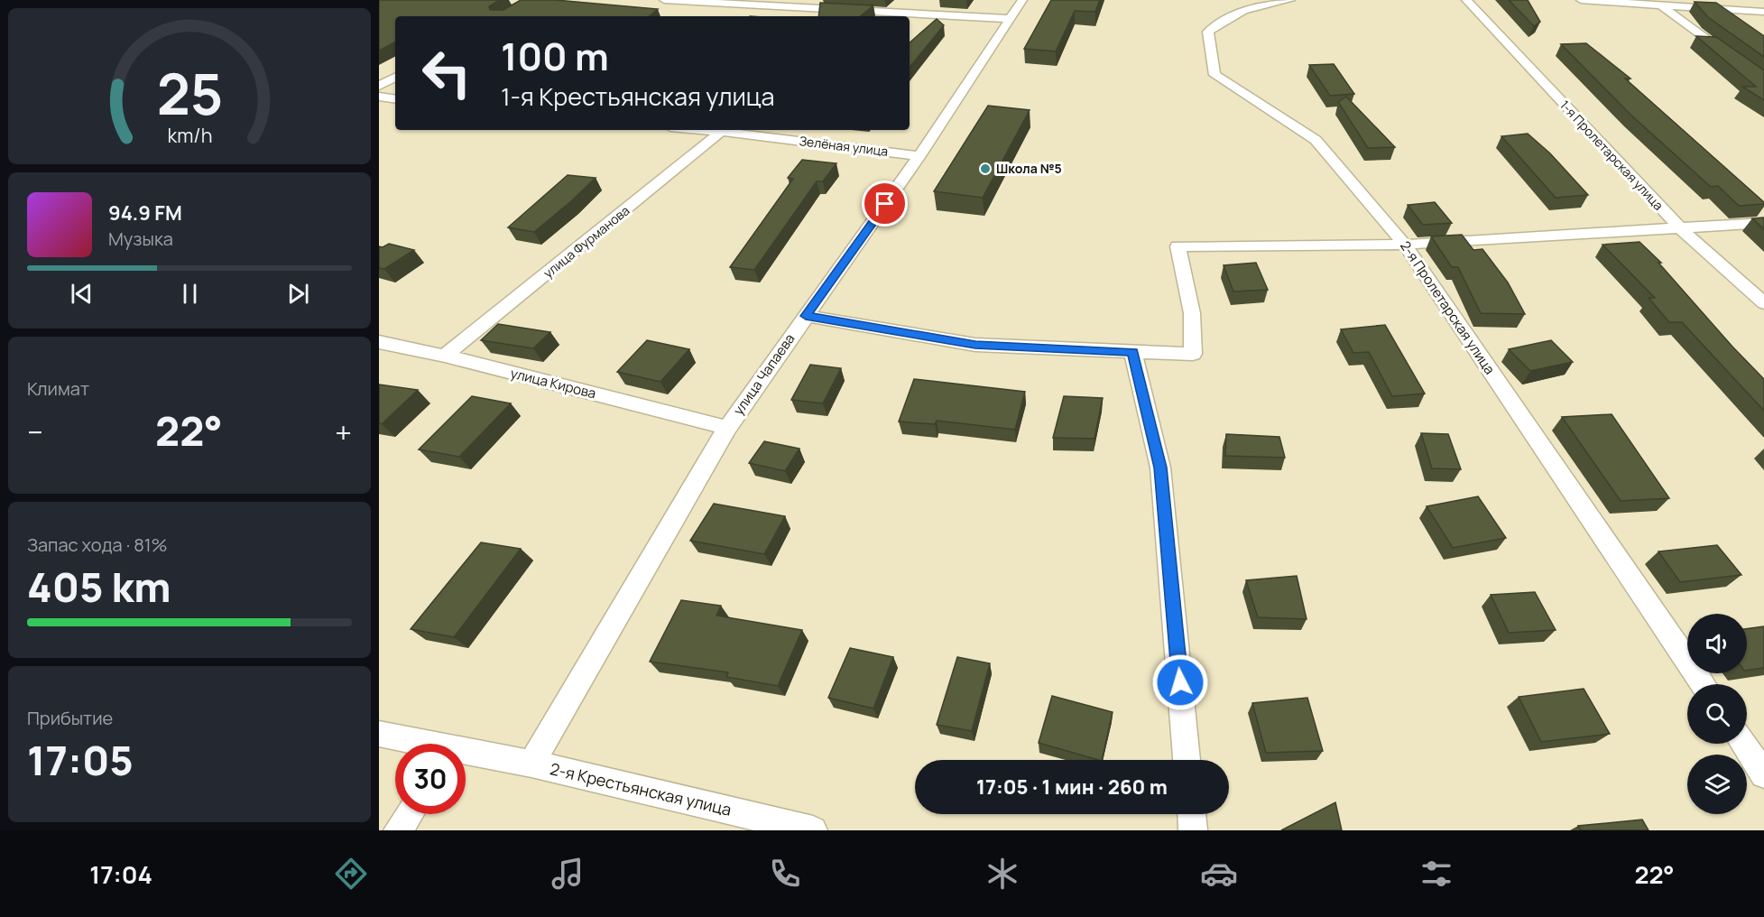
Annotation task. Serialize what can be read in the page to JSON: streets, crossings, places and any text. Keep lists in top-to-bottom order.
{
  "streets": {
    "street": [
      "Зелёная улица",
      "1-я Пролетарская улица",
      "улица Фурманова",
      "2-я Пролетарская улица",
      "улица Чапаева",
      "улица Кирова",
      "2-я Крестьянская улица"
    ]
  },
  "crossings": [
    ["Зелёная улица", "улица Чапаева"],
    ["улица Фурманова", "улица Кирова"],
    ["улица Чапаева", "улица Кирова"],
    ["улица Чапаева", "2-я Крестьянская улица"]
  ],
  "places": ["Школа №5"],
  "page": {
    "turn": ["100 m", "1-я Крестьянская улица"],
    "song": ["94.9 FM", "Музыка"],
    "tile": [
      "Климат",
      ["Запас хода · 81%", "405 km"],
      ["Прибытие", "17:05"]
    ],
    "heat": ["−", "22°", "+"],
    "limit": "30",
    "trip": "17:05 · 1 мин · 260 m",
    "tabs": ["17:04", "22°"],
    "gauge": ["25", "km/h"]
  }
}
